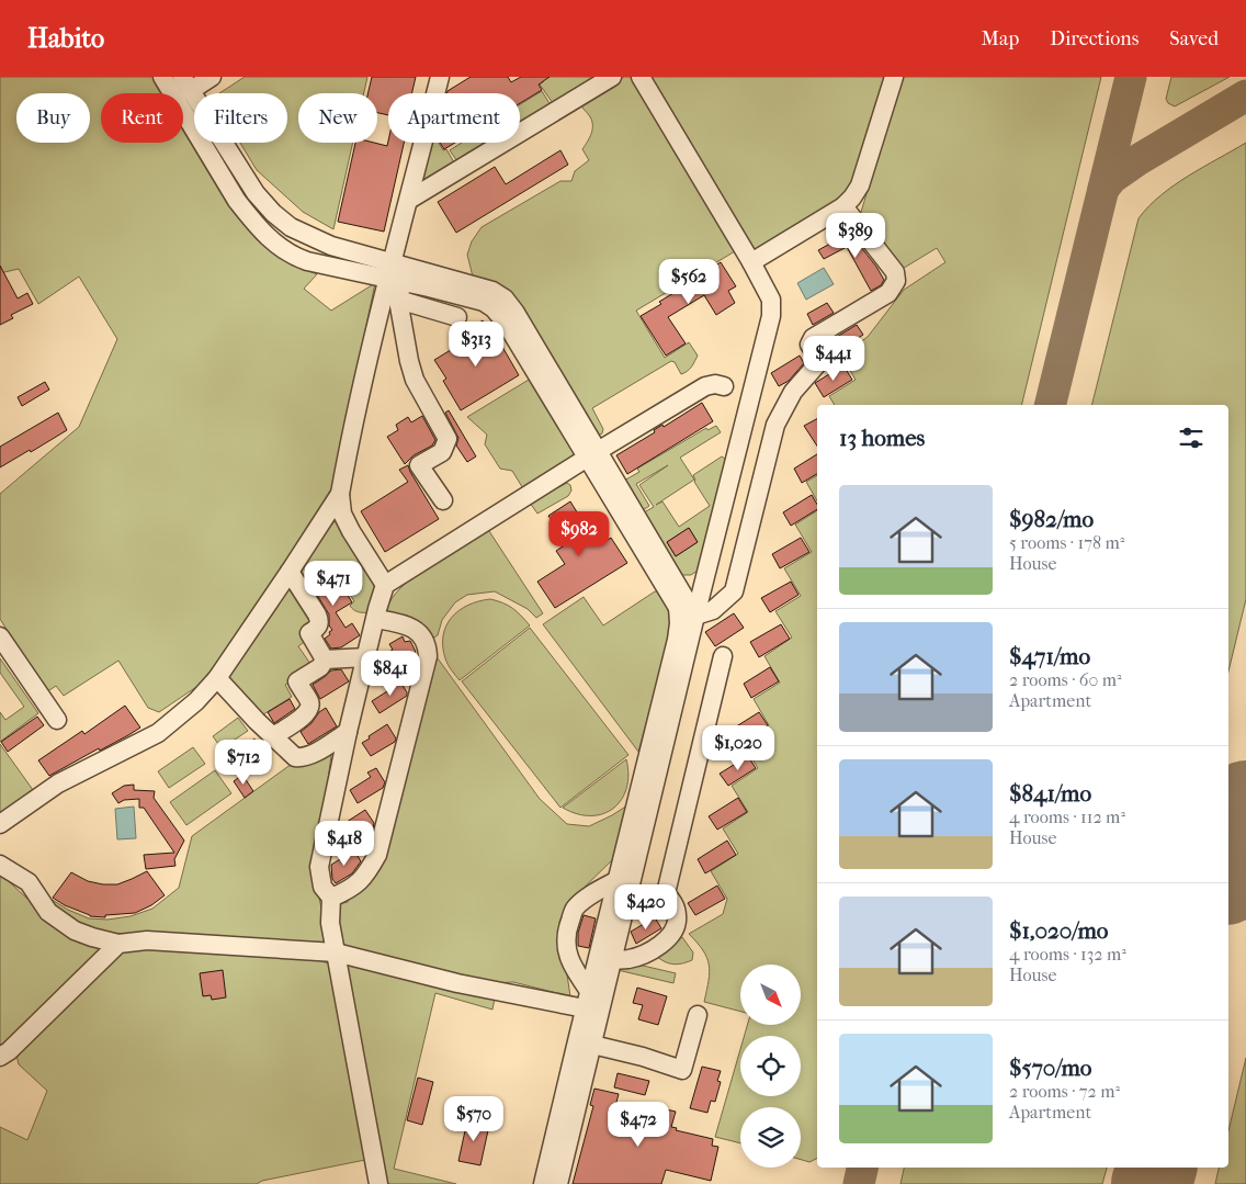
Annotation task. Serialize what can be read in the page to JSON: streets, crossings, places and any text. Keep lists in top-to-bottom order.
{
  "north": "bottom right",
  "page": {
    "header": "Habito",
    "nav": ["Map", "Directions", "Saved"],
    "chip": [
      "Buy",
      "Rent",
      "Filters",
      "New",
      "Apartment"
    ],
    "price": [
      "$389",
      "$562",
      "$313",
      "$441",
      "$982",
      "$471",
      "$841",
      "$1,020",
      "$712",
      "$418",
      "$420",
      "$570",
      "$472"
    ],
    "heading": "13 homes",
    "list": [
      {
        "name": "$982/mo",
        "note": "5 rooms · 178 m² · House"
      },
      {
        "name": "$471/mo",
        "note": "2 rooms · 60 m² · Apartment"
      },
      {
        "name": "$841/mo",
        "note": "4 rooms · 112 m² · House"
      },
      {
        "name": "$1,020/mo",
        "note": "4 rooms · 132 m² · House"
      },
      {
        "name": "$570/mo",
        "note": "2 rooms · 72 m² · Apartment"
      }
    ]
  }
}
